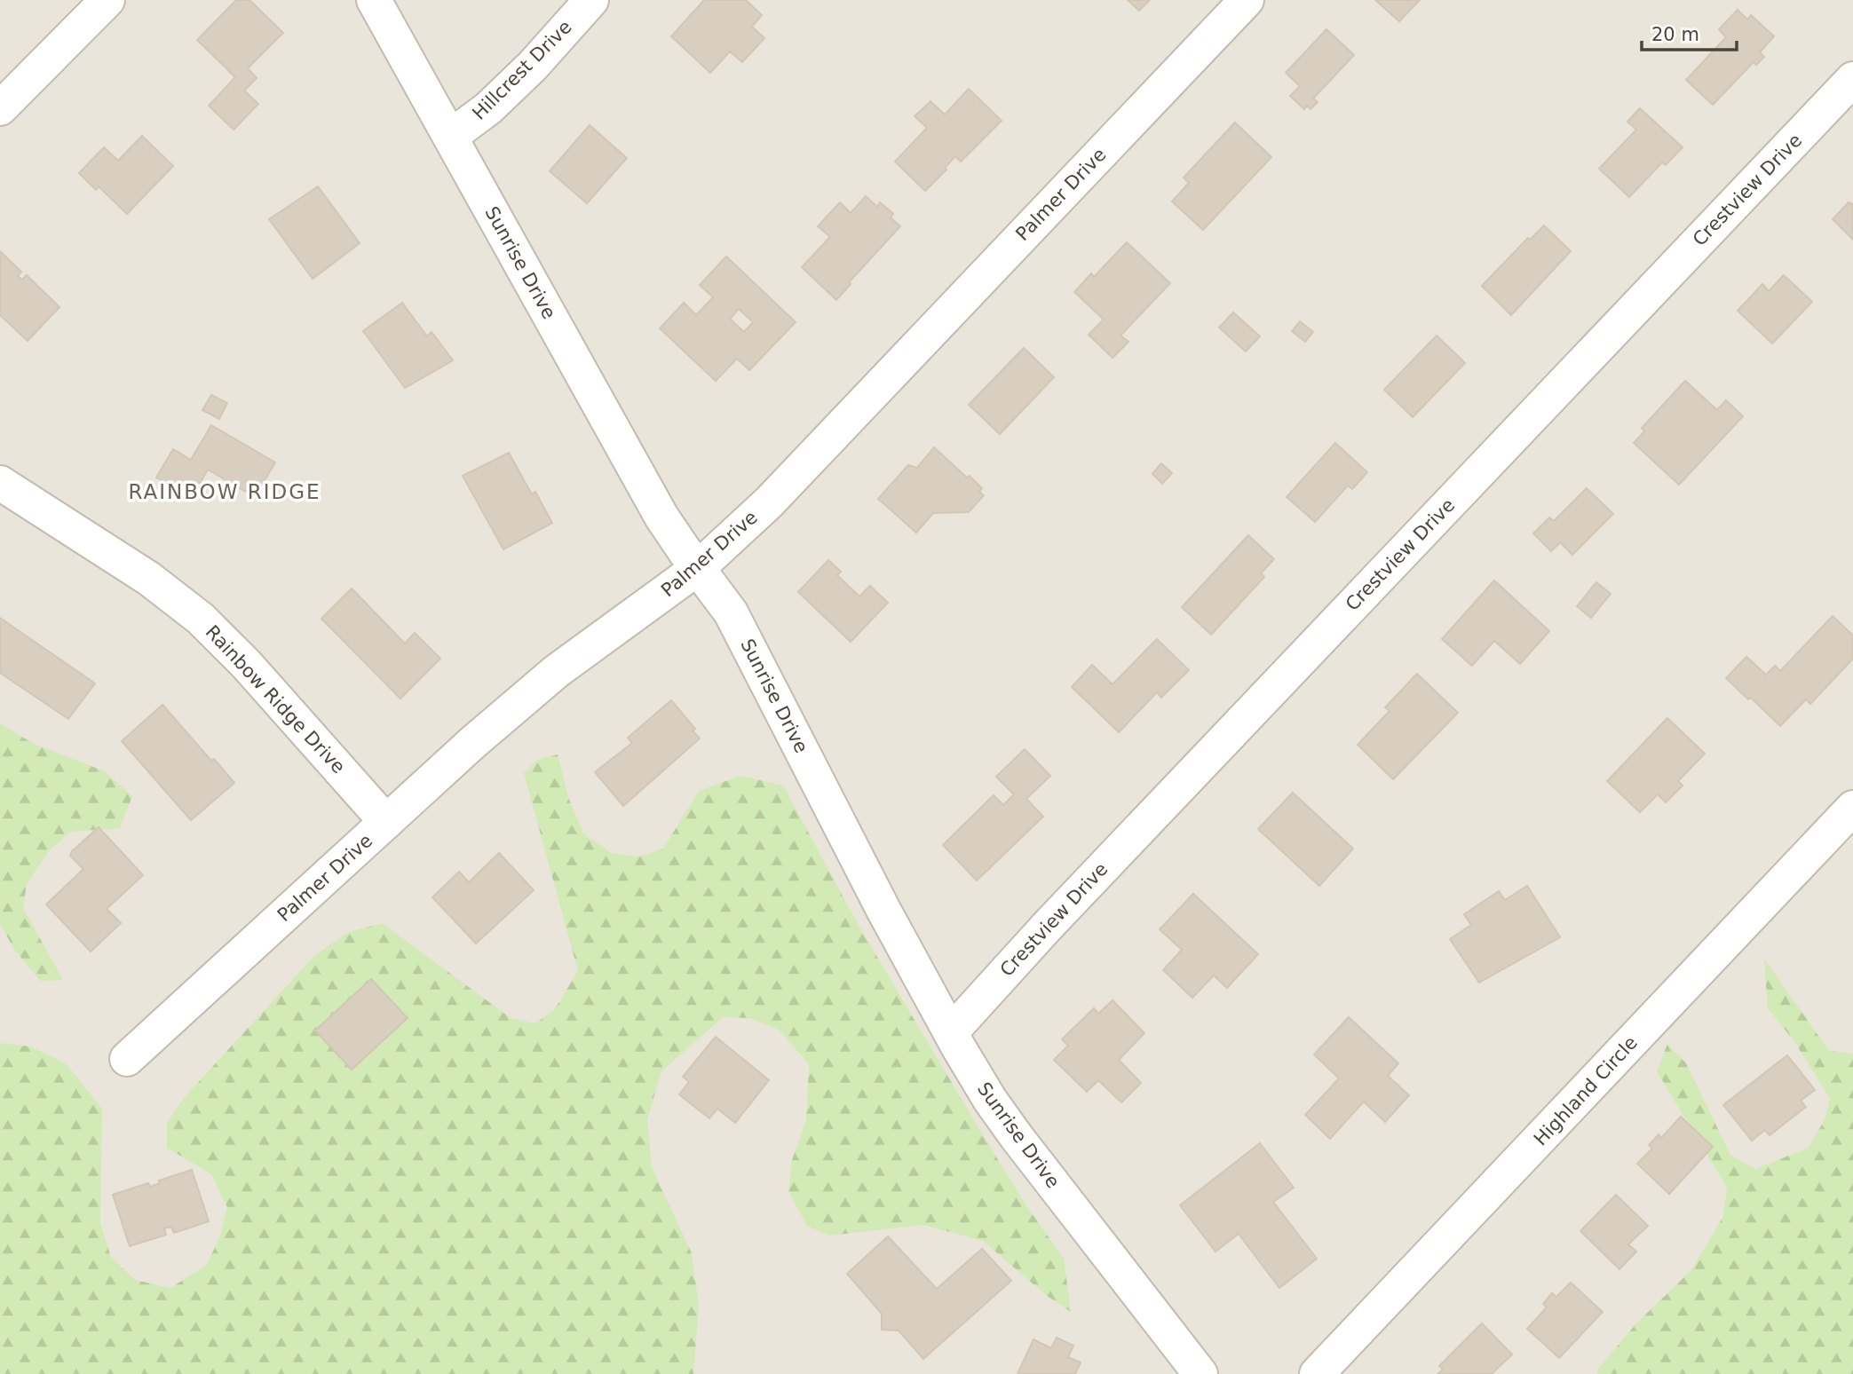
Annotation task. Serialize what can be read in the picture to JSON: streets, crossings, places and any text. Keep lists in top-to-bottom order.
{
  "streets": {
    "street": [
      "Hillcrest Drive",
      "Crestview Drive",
      "Palmer Drive",
      "Sunrise Drive",
      "Rainbow Ridge Drive",
      "Highland Circle"
    ]
  },
  "crossings": [
    ["Hillcrest Drive", "Sunrise Drive"],
    ["Crestview Drive", "Sunrise Drive"],
    ["Palmer Drive", "Sunrise Drive"],
    ["Palmer Drive", "Rainbow Ridge Drive"]
  ],
  "districts": ["RAINBOW RIDGE"],
  "scale_bar": "20 m"
}
